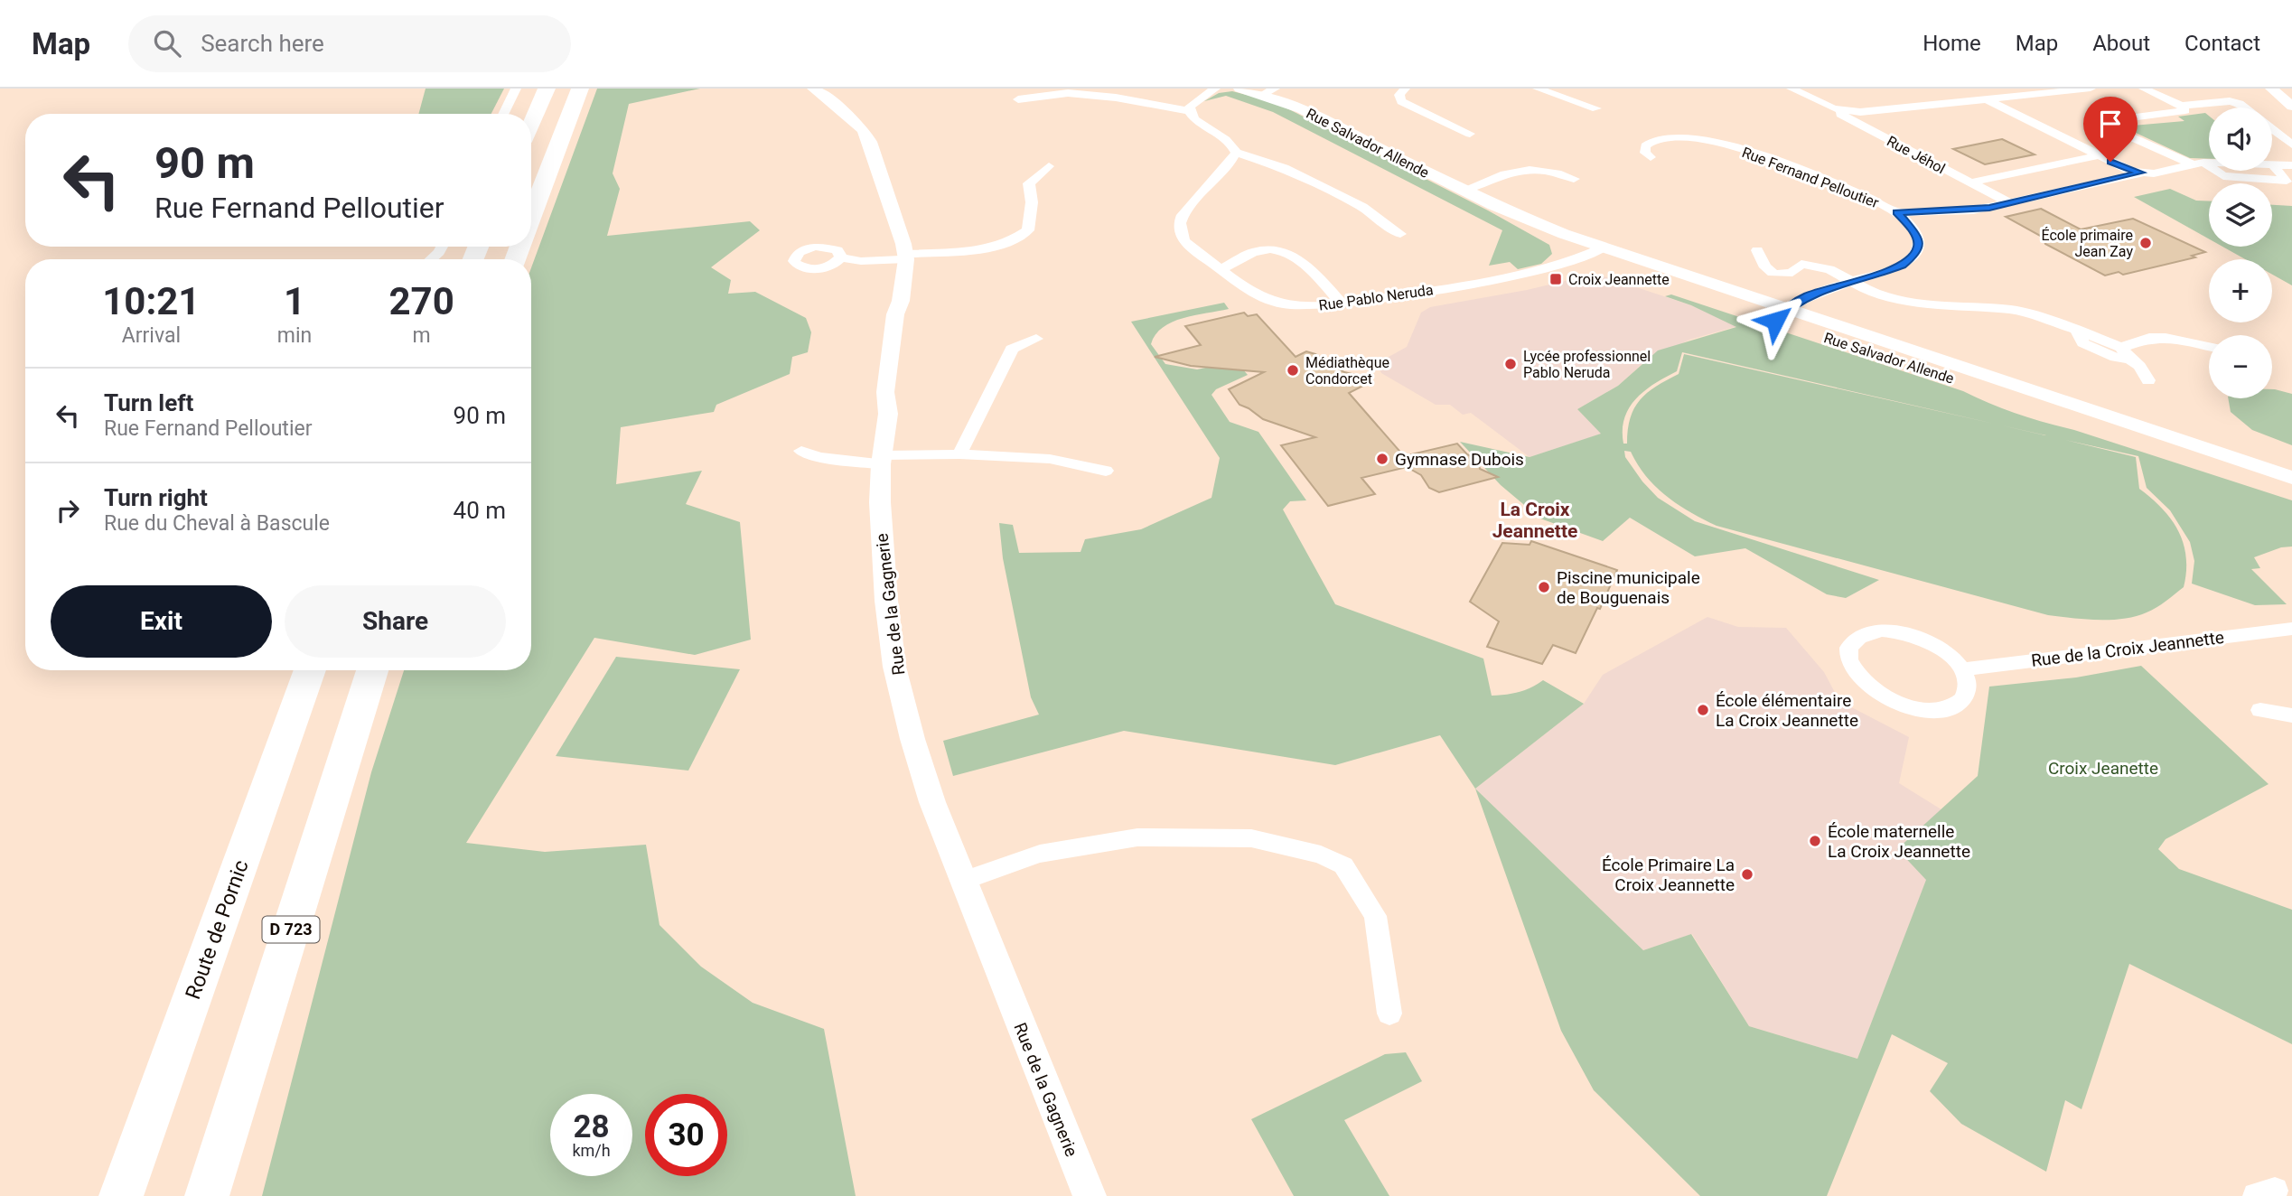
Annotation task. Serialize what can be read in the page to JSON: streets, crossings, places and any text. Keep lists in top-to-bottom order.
{
  "streets": {
    "highway": ["Route de Pornic", "D 723"],
    "street": [
      "Rue Salvador Allende",
      "Rue Jéhol",
      "Rue Fernand Pelloutier",
      "Rue Pablo Neruda",
      "Rue de la Gagnerie",
      "Rue de la Croix Jeannette"
    ]
  },
  "crossings": [
    ["Rue Salvador Allende", "Rue Fernand Pelloutier"],
    ["Rue Salvador Allende", "Rue Pablo Neruda"]
  ],
  "districts": ["La Croix Jeannette"],
  "parks": ["Croix Jeanette"],
  "places": {
    "other": [
      "École primaire Jean Zay",
      "Lycée professionnel Pablo Neruda",
      "Médiathèque Condorcet",
      "Gymnase Dubois",
      "Piscine municipale de Bouguenais",
      "École élémentaire La Croix Jeannette",
      "École maternelle La Croix Jeannette",
      "École Primaire La Croix Jeannette"
    ],
    "transit": ["Croix Jeannette"]
  },
  "page": {
    "header": "Map",
    "search": "Search here",
    "nav": [
      "Home",
      "Map",
      "About",
      "Contact"
    ],
    "map_buttons": ["+", "−"],
    "turn": ["90 m", "Rue Fernand Pelloutier"],
    "eta": [
      "10:21",
      "Arrival",
      "1",
      "min",
      "270",
      "m"
    ],
    "list": [
      {
        "name": "Turn left",
        "note": "Rue Fernand Pelloutier",
        "value": "90 m"
      },
      {
        "name": "Turn right",
        "note": "Rue du Cheval à Bascule",
        "value": "40 m"
      }
    ],
    "buttons": ["Exit", "Share"],
    "speed": "28 km/h",
    "limit": "30"
  }
}
